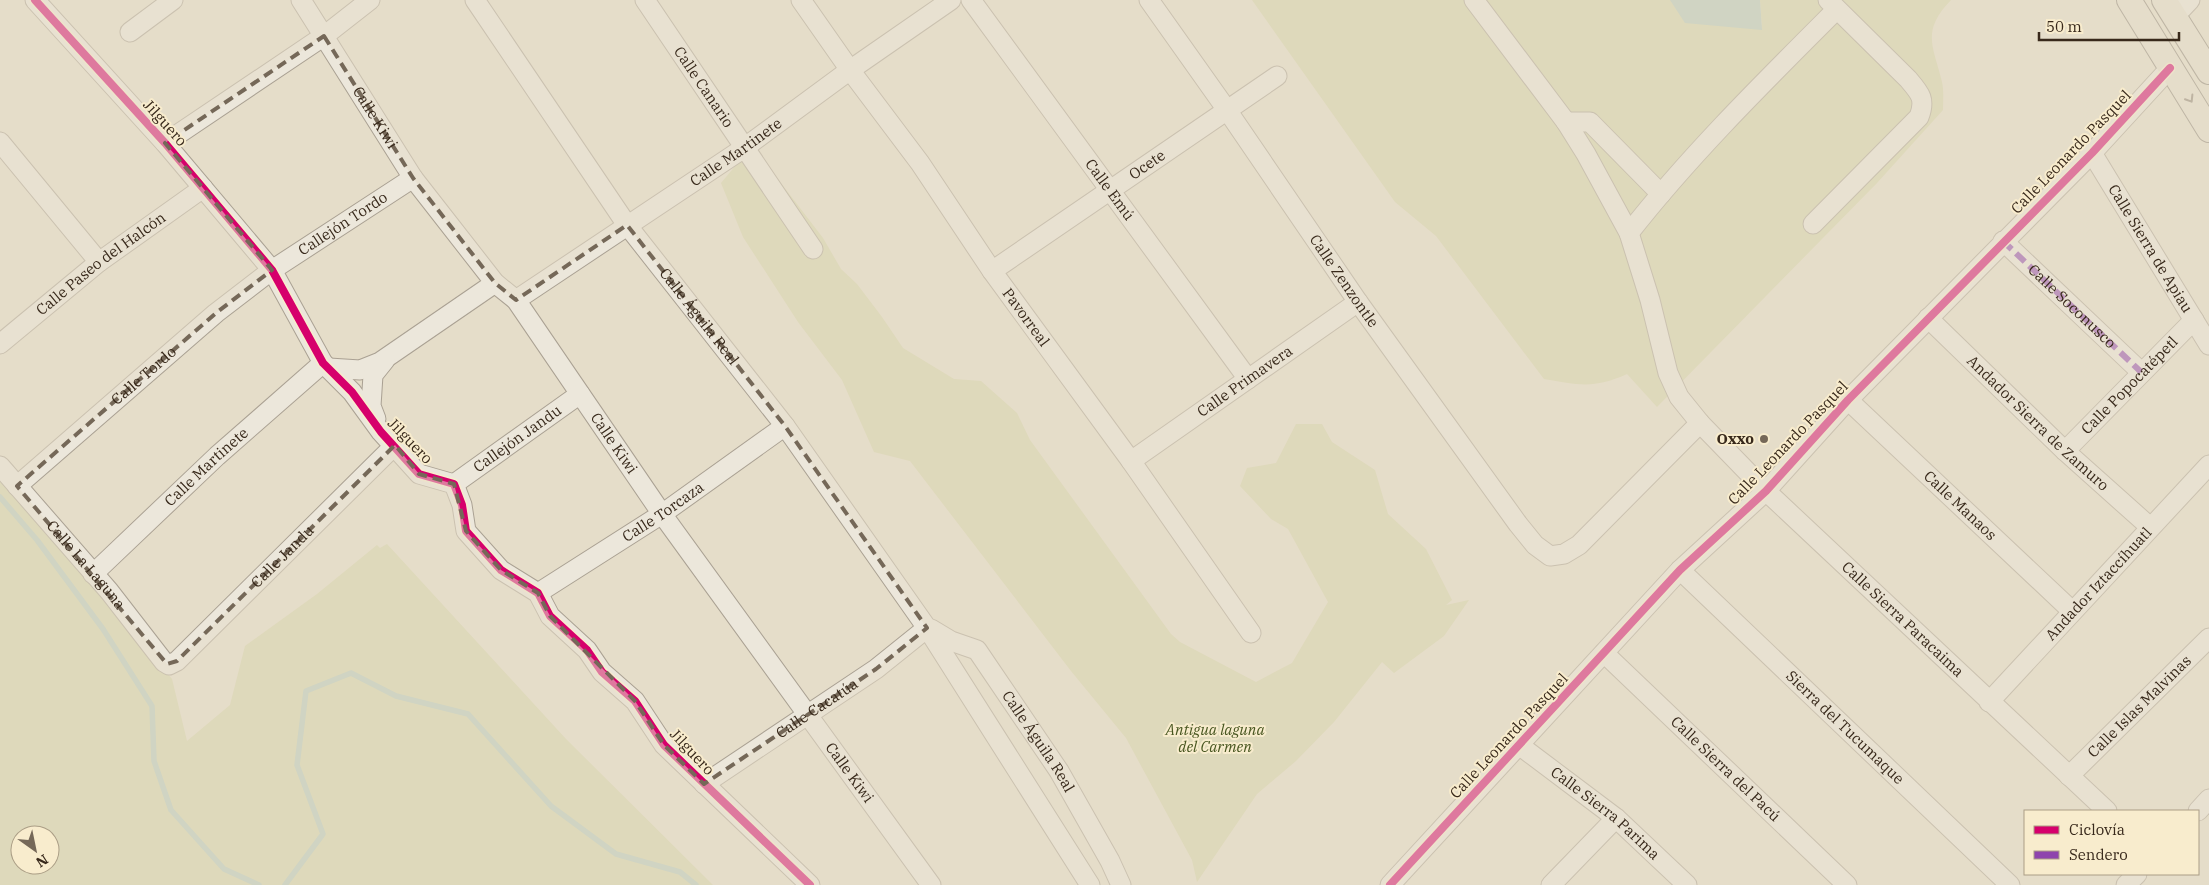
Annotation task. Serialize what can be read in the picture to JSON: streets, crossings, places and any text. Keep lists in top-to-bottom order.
{
  "streets": {
    "street": [
      "Calle Canario",
      "Calle Kiwi",
      "Jilguero",
      "Calle Martinete",
      "Calle Leonardo Pasquel",
      "Ocete",
      "Calle Emú",
      "Callejón Tordo",
      "Calle Sierra de Apiau",
      "Calle Paseo del Halcón",
      "Calle Zenzontle",
      "Calle Soconusco",
      "Calle Águila Real",
      "Pavorreal",
      "Calle Tordo",
      "Calle Primavera",
      "Calle Popocatépetl",
      "Andador Sierra de Zamuro",
      "Callejón Jandu",
      "Calle Manaos",
      "Calle Torcaza",
      "Calle Jandu",
      "Calle La Laguna",
      "Andador Iztaccíhuatl",
      "Calle Sierra Paracaima",
      "Calle Islas Malvinas",
      "Calle Cacatúa",
      "Sierra del Tucumaque",
      "Calle Sierra del Pacú",
      "Calle Sierra Parima"
    ]
  },
  "crossings": [
    ["Calle Canario", "Calle Martinete"],
    ["Calle Kiwi", "Calle Martinete"],
    ["Calle Kiwi", "Callejón Tordo"],
    ["Calle Kiwi", "Callejón Jandu"],
    ["Calle Kiwi", "Calle Torcaza"],
    ["Calle Kiwi", "Calle Cacatúa"],
    ["Jilguero", "Calle Martinete"],
    ["Jilguero", "Callejón Tordo"],
    ["Jilguero", "Calle Paseo del Halcón"],
    ["Jilguero", "Calle Tordo"],
    ["Jilguero", "Callejón Jandu"],
    ["Jilguero", "Calle Torcaza"],
    ["Jilguero", "Calle Jandu"],
    ["Jilguero", "Calle Cacatúa"],
    ["Calle Martinete", "Calle Águila Real"],
    ["Calle Martinete", "Pavorreal"],
    ["Calle Martinete", "Calle La Laguna"],
    ["Calle Leonardo Pasquel", "Calle Sierra de Apiau"],
    ["Calle Leonardo Pasquel", "Calle Soconusco"],
    ["Calle Leonardo Pasquel", "Andador Sierra de Zamuro"],
    ["Calle Leonardo Pasquel", "Calle Manaos"],
    ["Calle Leonardo Pasquel", "Calle Sierra Paracaima"],
    ["Calle Leonardo Pasquel", "Sierra del Tucumaque"],
    ["Calle Leonardo Pasquel", "Calle Sierra del Pacú"],
    ["Calle Leonardo Pasquel", "Calle Sierra Parima"],
    ["Ocete", "Calle Emú"],
    ["Ocete", "Calle Zenzontle"],
    ["Ocete", "Pavorreal"],
    ["Calle Emú", "Calle Primavera"],
    ["Callejón Tordo", "Calle Tordo"],
    ["Calle Sierra de Apiau", "Calle Popocatépetl"],
    ["Calle Zenzontle", "Calle Primavera"],
    ["Calle Zenzontle", "Calle Sierra Paracaima"],
    ["Calle Soconusco", "Calle Popocatépetl"],
    ["Calle Águila Real", "Calle Torcaza"],
    ["Calle Águila Real", "Calle Cacatúa"],
    ["Pavorreal", "Calle Primavera"],
    ["Calle Tordo", "Calle La Laguna"],
    ["Calle Popocatépetl", "Andador Sierra de Zamuro"],
    ["Andador Sierra de Zamuro", "Andador Iztaccíhuatl"],
    ["Calle Manaos", "Andador Iztaccíhuatl"],
    ["Calle Jandu", "Calle La Laguna"],
    ["Andador Iztaccíhuatl", "Calle Sierra Paracaima"],
    ["Calle Sierra Paracaima", "Calle Islas Malvinas"]
  ],
  "parks": ["Antigua laguna del Carmen"],
  "places": ["Oxxo"],
  "legend": ["Ciclovía", "Sendero"],
  "scale_bar": "50 m",
  "north": "bottom right"
}
